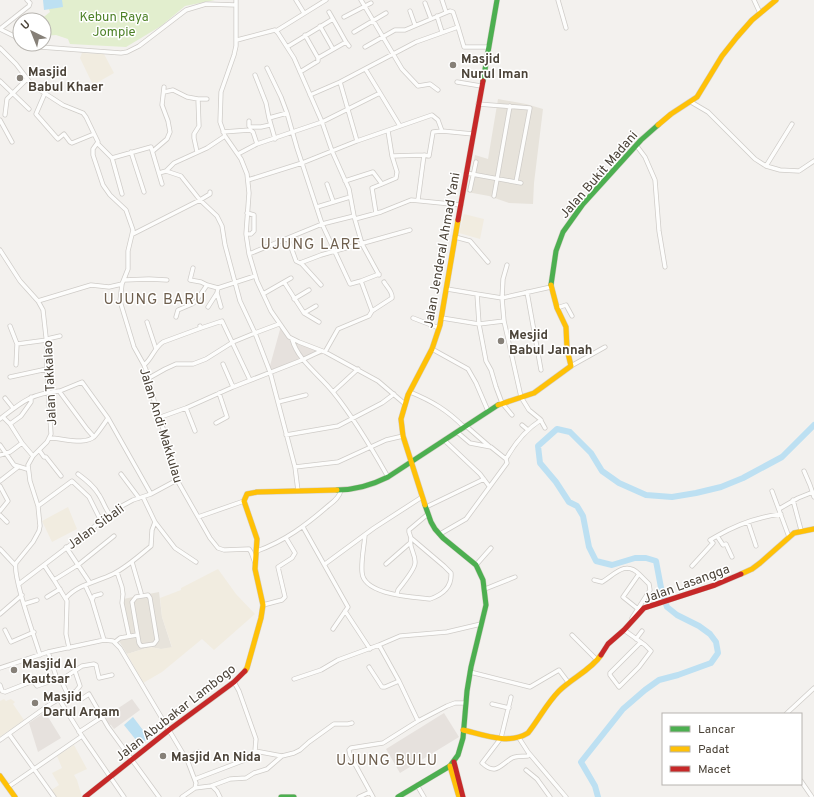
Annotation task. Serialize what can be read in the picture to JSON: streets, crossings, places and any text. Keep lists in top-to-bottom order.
{
  "streets": {
    "main road": [
      "Jalan Bukit Madani",
      "Jalan Jenderal Ahmad Yani",
      "Jalan Lasangga",
      "Jalan Abubakar Lambogo"
    ],
    "street": ["Jalan Takkalao", "Jalan Andi Makkulau", "Jalan Sibali"]
  },
  "crossings": [
    ["Jalan Andi Makkulau", "Jalan Sibali"],
    ["Jalan Andi Makkulau", "Jalan Abubakar Lambogo"]
  ],
  "districts": ["UJUNG LARE", "UJUNG BARU", "UJUNG BULU"],
  "parks": ["Kebun Raya Jompie"],
  "places": [
    "Masjid Nurul Iman",
    "Masjid Babul Khaer",
    "Mesjid Babul Jannah",
    "Masjid Al Kautsar",
    "Masjid Darul Arqam",
    "Masjid An Nida"
  ],
  "legend": ["Lancar", "Padat", "Macet"],
  "north": "top left"
}
